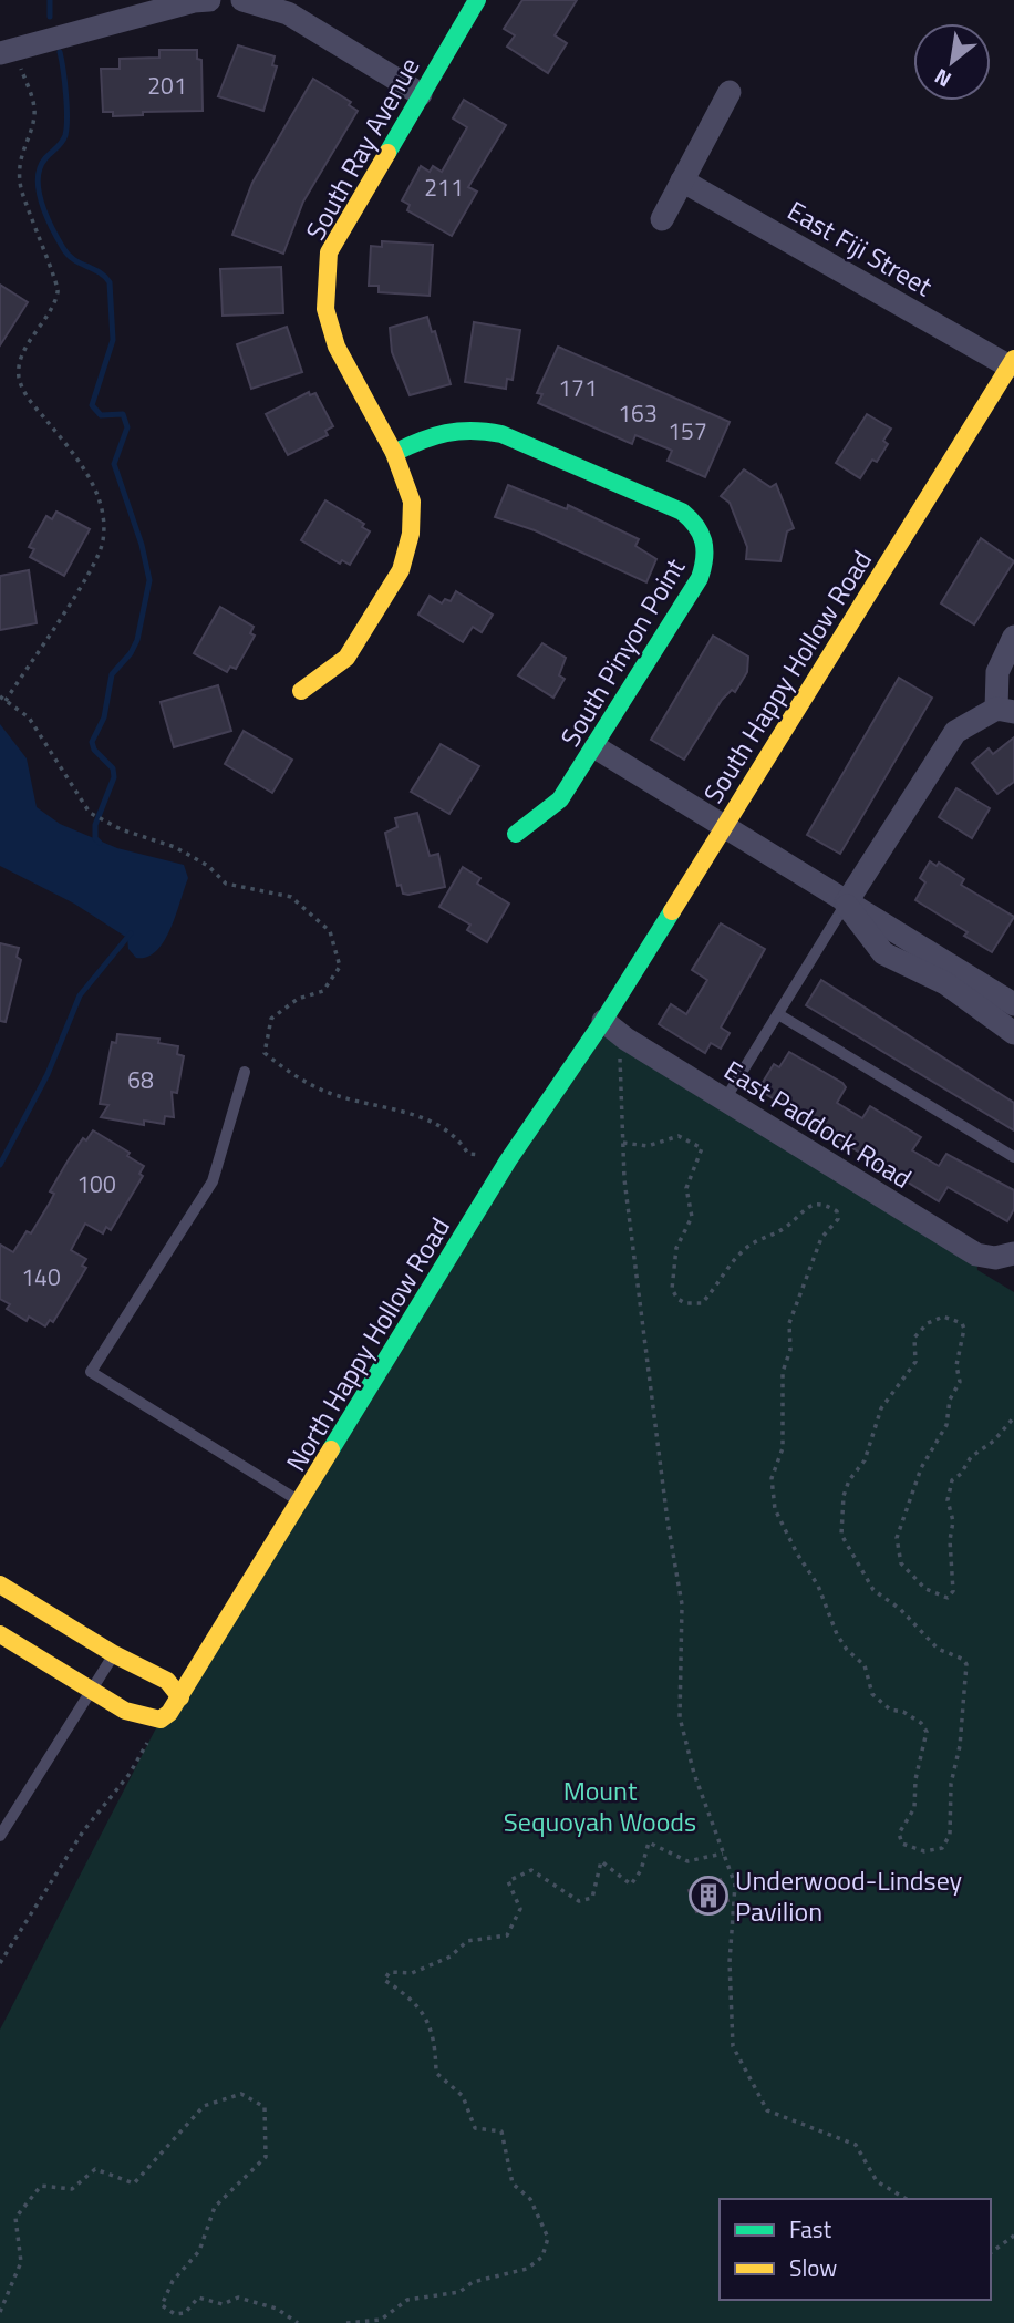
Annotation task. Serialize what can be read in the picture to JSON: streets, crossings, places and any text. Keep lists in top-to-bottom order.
{
  "streets": {
    "street": [
      "South Ray Avenue",
      "East Fiji Street",
      "South Pinyon Point",
      "South Happy Hollow Road",
      "East Paddock Road",
      "North Happy Hollow Road"
    ]
  },
  "crossings": [
    ["South Ray Avenue", "South Pinyon Point"],
    ["East Fiji Street", "South Happy Hollow Road"],
    ["South Happy Hollow Road", "East Paddock Road"],
    ["South Happy Hollow Road", "North Happy Hollow Road"],
    ["East Paddock Road", "North Happy Hollow Road"]
  ],
  "parks": ["Mount Sequoyah Woods"],
  "places": {
    "building": ["Underwood-Lindsey Pavilion"]
  },
  "house_numbers": [
    "201",
    "211",
    "171",
    "163",
    "157",
    "68",
    "100",
    "140"
  ],
  "legend": ["Fast", "Slow"],
  "north": "bottom left"
}
